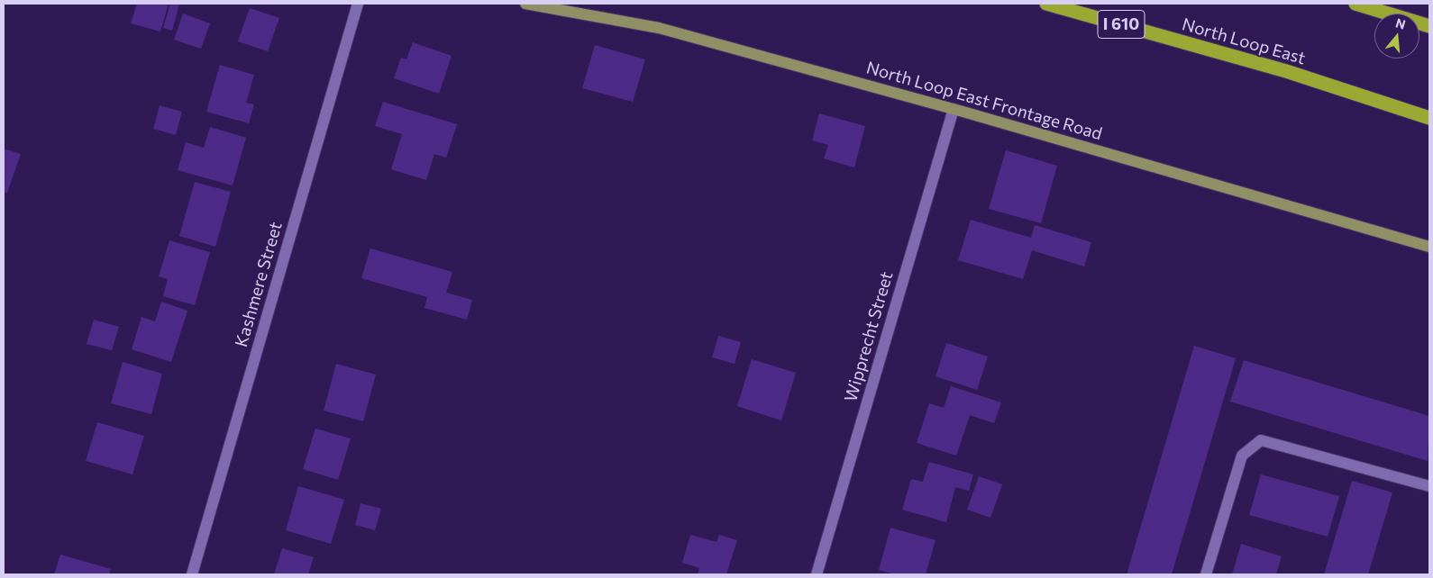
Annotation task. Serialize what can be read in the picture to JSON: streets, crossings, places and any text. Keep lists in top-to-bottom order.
{
  "streets": {
    "highway": ["I 610", "North Loop East"],
    "main road": ["North Loop East Frontage Road"],
    "street": ["Kashmere Street", "Wipprecht Street"]
  },
  "crossings": [
    ["North Loop East Frontage Road", "Wipprecht Street"]
  ],
  "north": "top"
}
